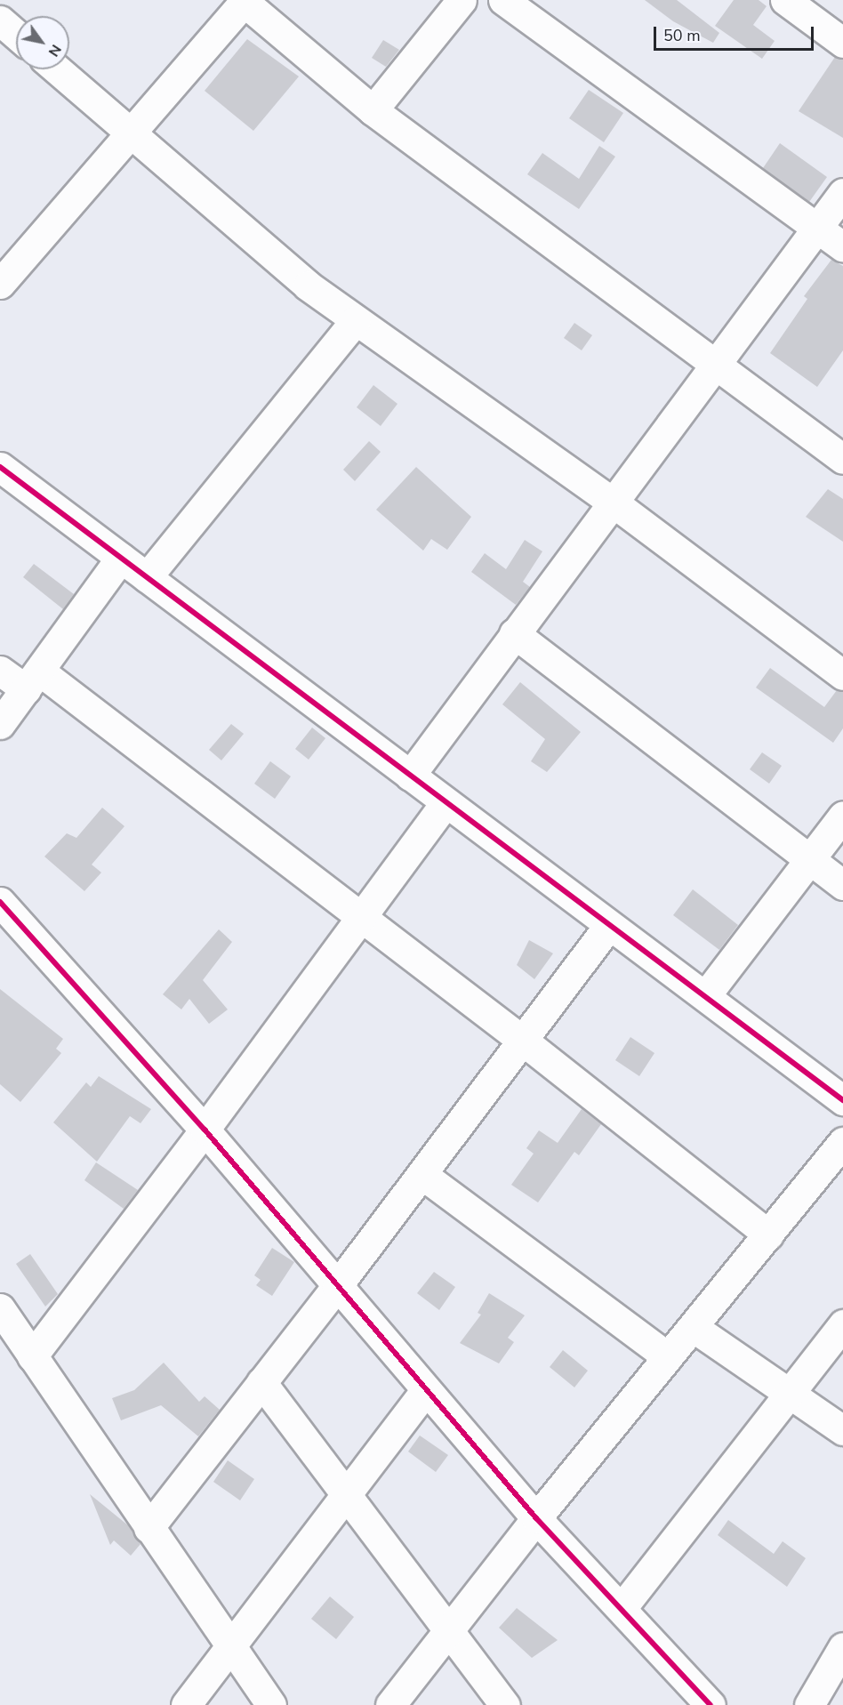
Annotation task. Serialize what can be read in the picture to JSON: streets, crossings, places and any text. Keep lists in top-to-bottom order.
{
  "scale_bar": "50 m",
  "north": "bottom right"
}
